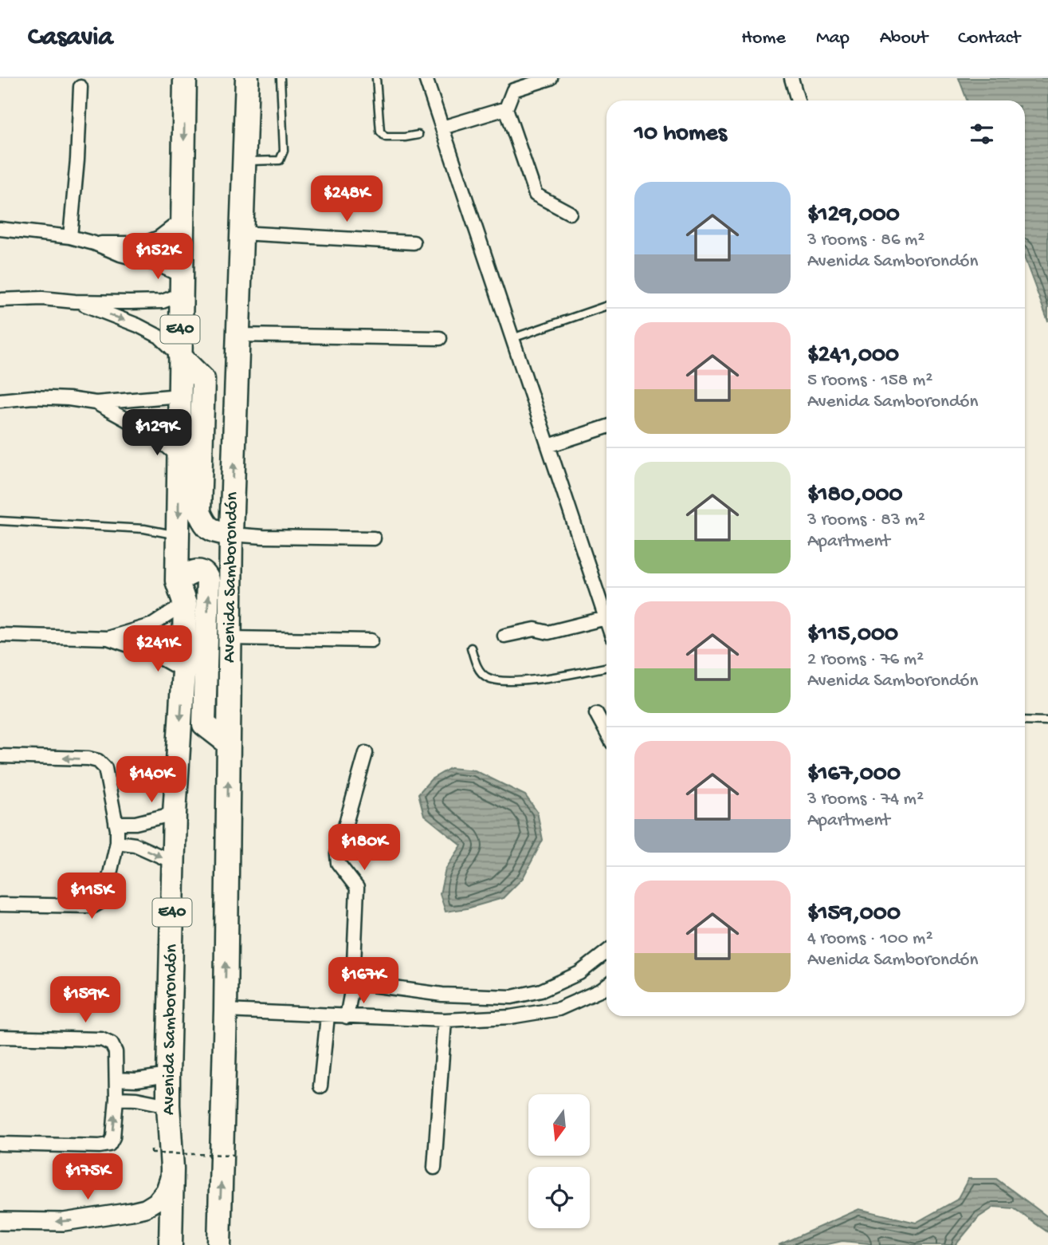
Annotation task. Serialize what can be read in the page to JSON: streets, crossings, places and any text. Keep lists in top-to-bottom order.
{
  "streets": {
    "highway": ["E40", "Avenida Samborondón"]
  },
  "north": "bottom",
  "page": {
    "header": "Casavia",
    "nav": [
      "Home",
      "Map",
      "About",
      "Contact"
    ],
    "heading": "10 homes",
    "list": [
      {
        "name": "$129,000",
        "note": "3 rooms · 86 m² · Avenida Samborondón"
      },
      {
        "name": "$241,000",
        "note": "5 rooms · 158 m² · Avenida Samborondón"
      },
      {
        "name": "$180,000",
        "note": "3 rooms · 83 m² · Apartment"
      },
      {
        "name": "$115,000",
        "note": "2 rooms · 76 m² · Avenida Samborondón"
      },
      {
        "name": "$167,000",
        "note": "3 rooms · 74 m² · Apartment"
      },
      {
        "name": "$159,000",
        "note": "4 rooms · 100 m² · Avenida Samborondón"
      }
    ],
    "price": [
      "$248K",
      "$152K",
      "$129K",
      "$241K",
      "$140K",
      "$180K",
      "$115K",
      "$167K",
      "$159K",
      "$175K"
    ]
  }
}
